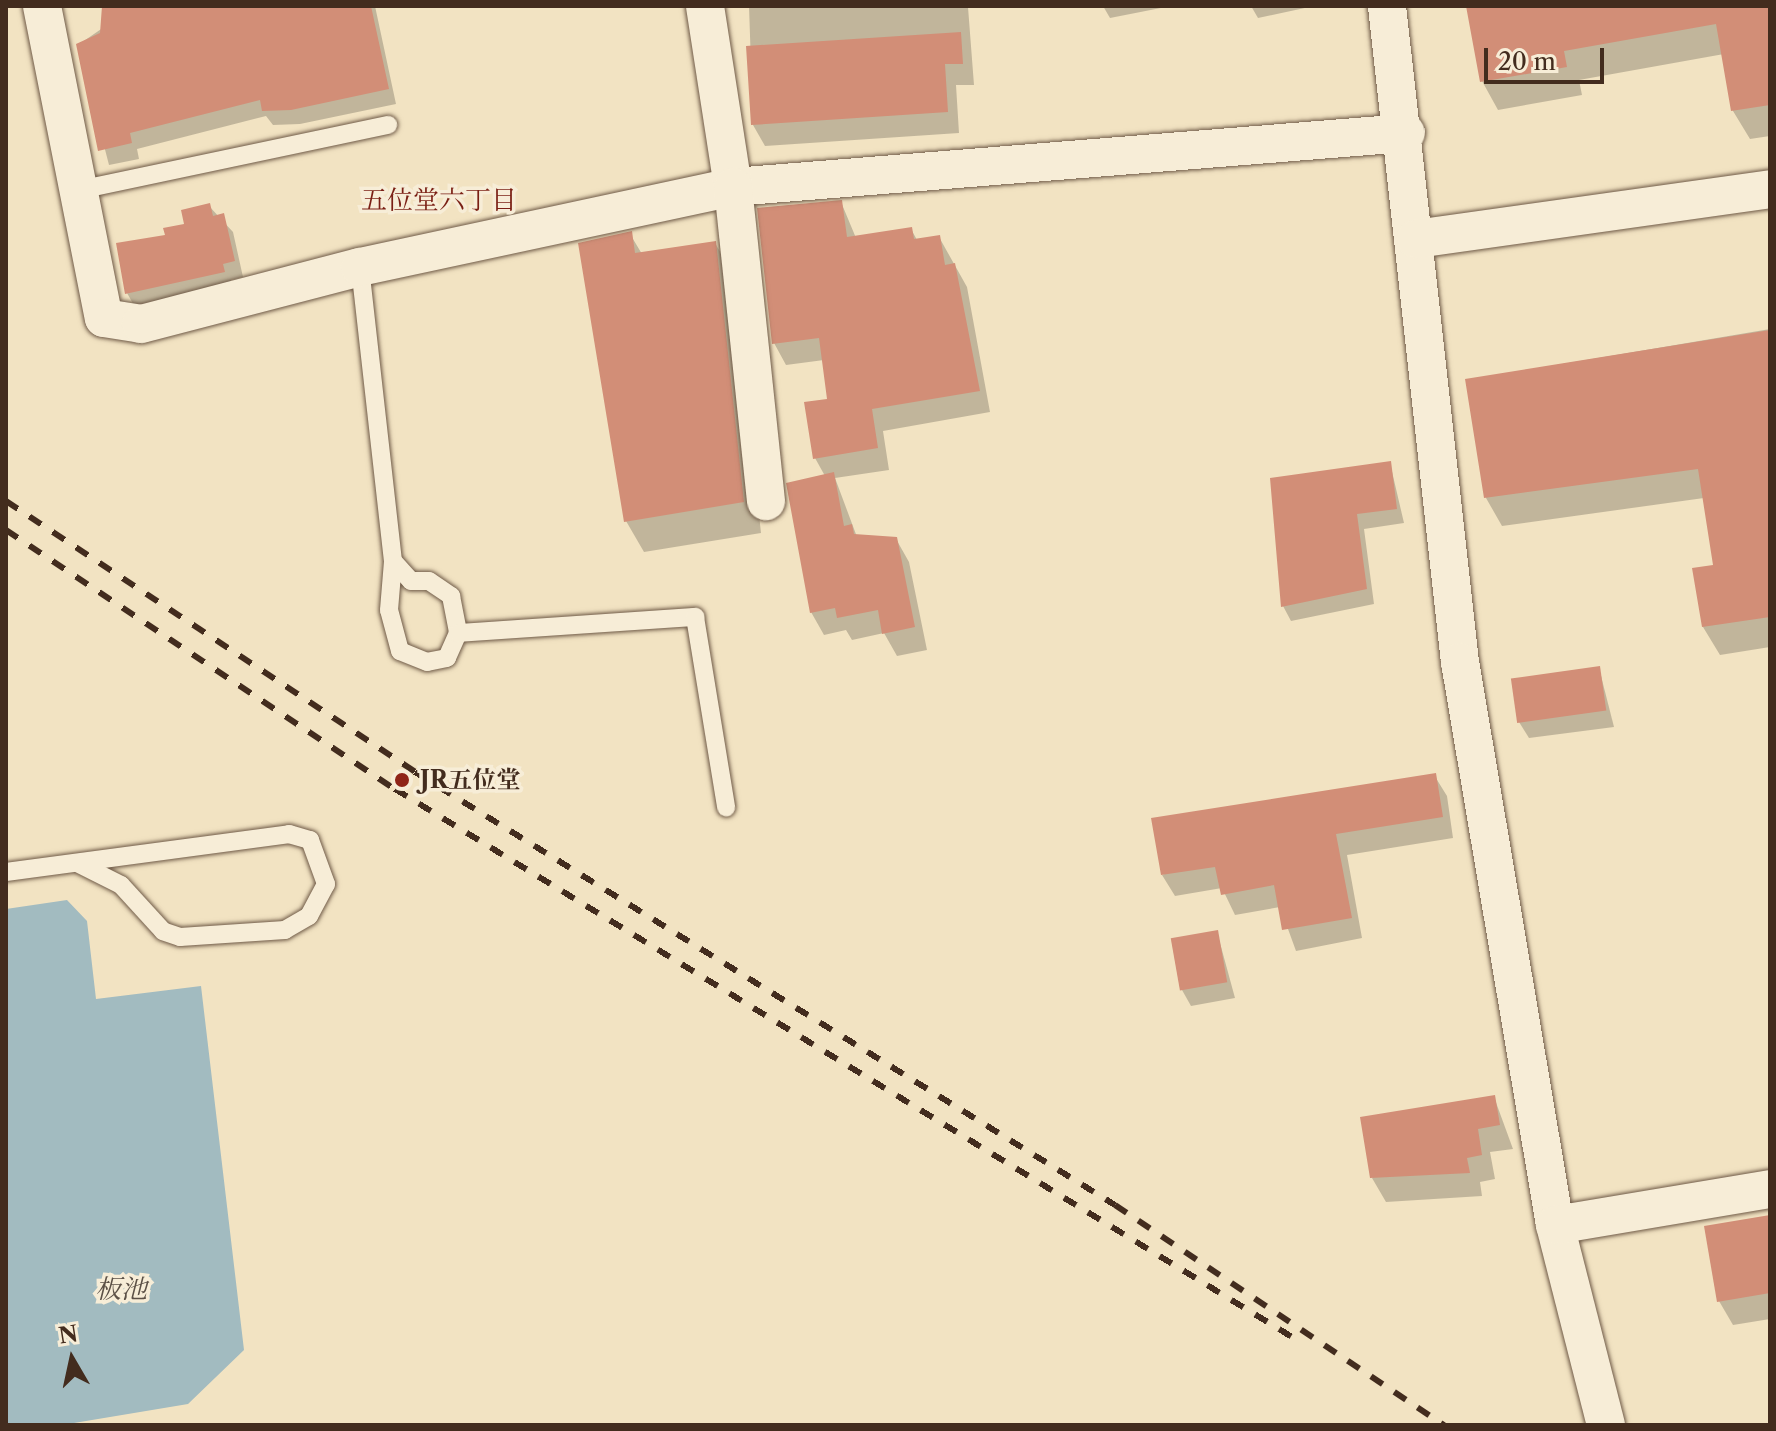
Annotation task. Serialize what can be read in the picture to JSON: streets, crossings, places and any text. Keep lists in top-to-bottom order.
{
  "districts": ["五位堂六丁目"],
  "water": ["板池"],
  "places": ["JR五位堂"],
  "scale_bar": "20 m",
  "north": "top"
}
